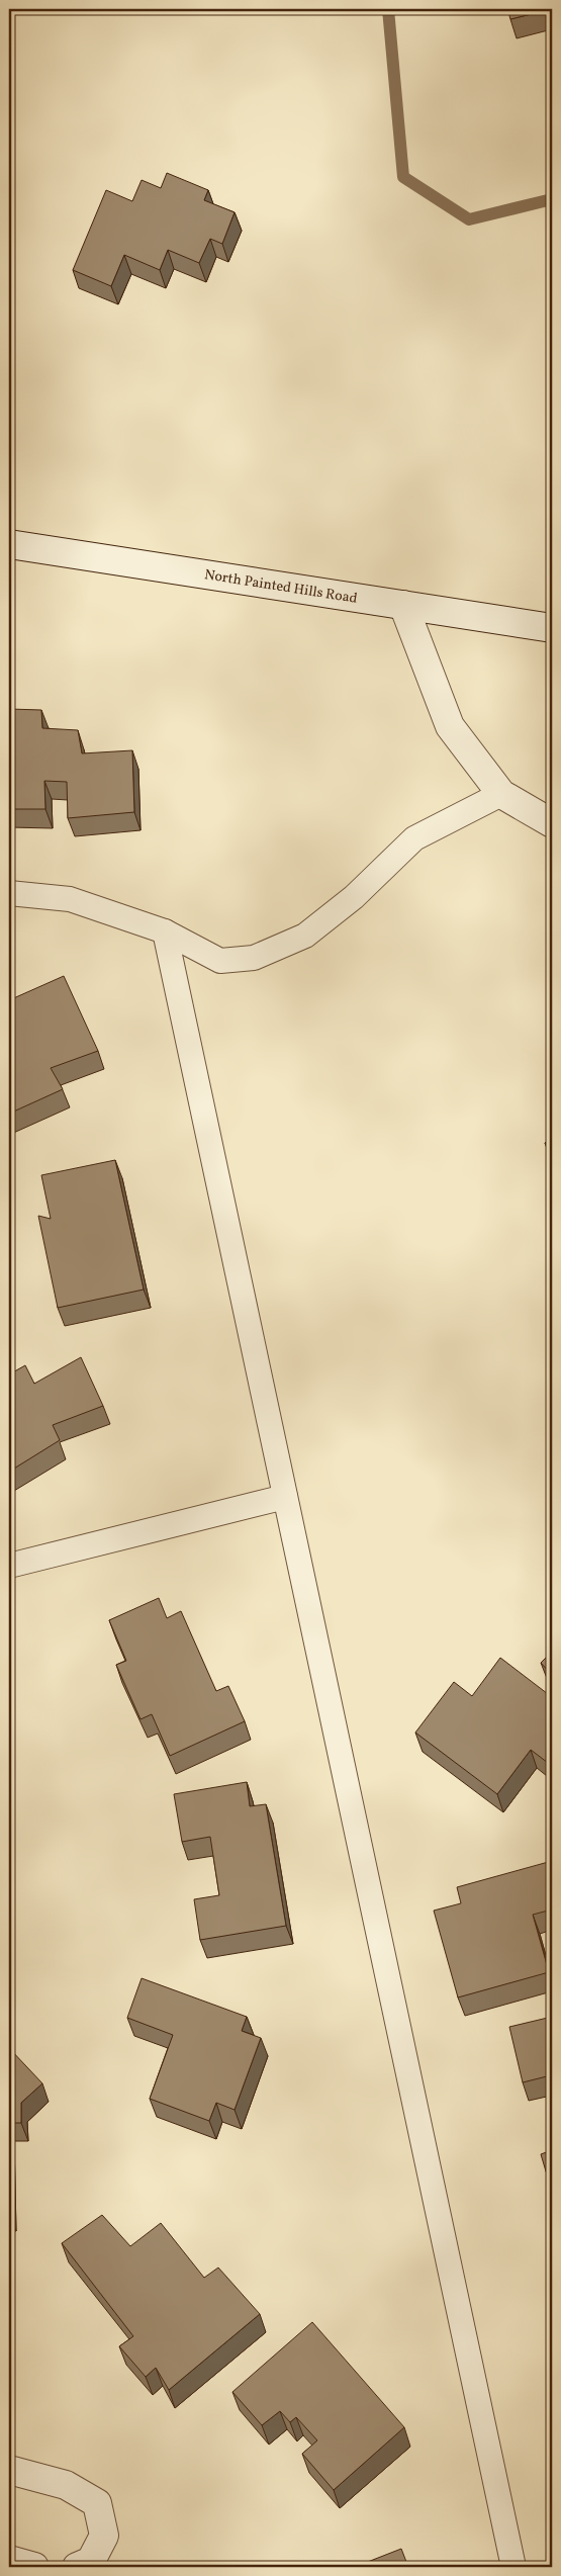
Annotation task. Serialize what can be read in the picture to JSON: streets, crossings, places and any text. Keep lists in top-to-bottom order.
{
  "streets": {
    "street": ["North Painted Hills Road"]
  }
}
